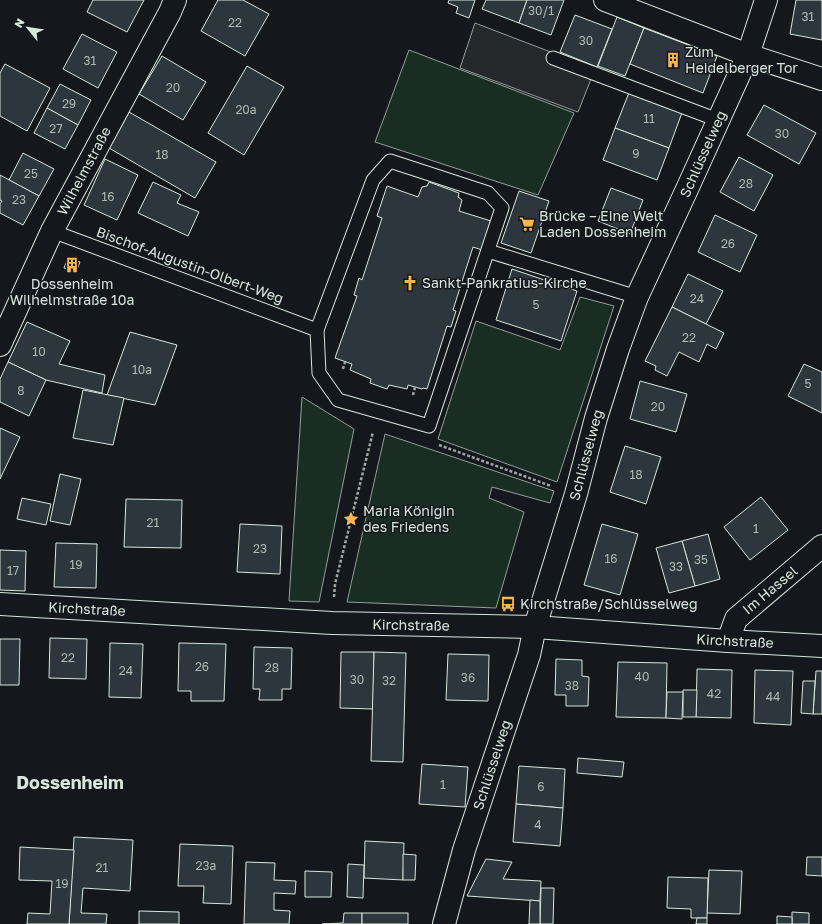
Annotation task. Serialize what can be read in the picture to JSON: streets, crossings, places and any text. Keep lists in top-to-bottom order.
{
  "streets": {
    "street": [
      "Schlüsselweg",
      "Wilhelmstraße",
      "Im Hassel",
      "Kirchstraße"
    ],
    "lane": ["Bischof-Augustin-Olbert-Weg"]
  },
  "crossings": [
    ["Schlüsselweg", "Kirchstraße"],
    ["Wilhelmstraße", "Bischof-Augustin-Olbert-Weg"],
    ["Im Hassel", "Kirchstraße"]
  ],
  "districts": ["Dossenheim"],
  "places": {
    "building": ["Zum Heidelberger Tor", "Dossenheim Wilhelmstraße 10a"],
    "supermarket": ["Brücke – Eine Welt Laden Dossenheim"],
    "church": ["Sankt-Pankratius-Kirche"],
    "place": ["Maria Königin des Friedens"],
    "bus stop": ["Kirchstraße/Schlüsselweg"]
  },
  "house_numbers": [
    "30/1",
    "31",
    "22",
    "30",
    "31",
    "20",
    "29",
    "20a",
    "11",
    "27",
    "30",
    "9",
    "18",
    "25",
    "28",
    "16",
    "23",
    "26",
    "24",
    "5",
    "22",
    "10",
    "10a",
    "5",
    "8",
    "20",
    "18",
    "21",
    "1",
    "23",
    "16",
    "35",
    "19",
    "33",
    "17",
    "22",
    "26",
    "28",
    "24",
    "40",
    "36",
    "30",
    "32",
    "38",
    "42",
    "44",
    "1",
    "6",
    "4",
    "23a",
    "21",
    "19"
  ],
  "north": "top left"
}
